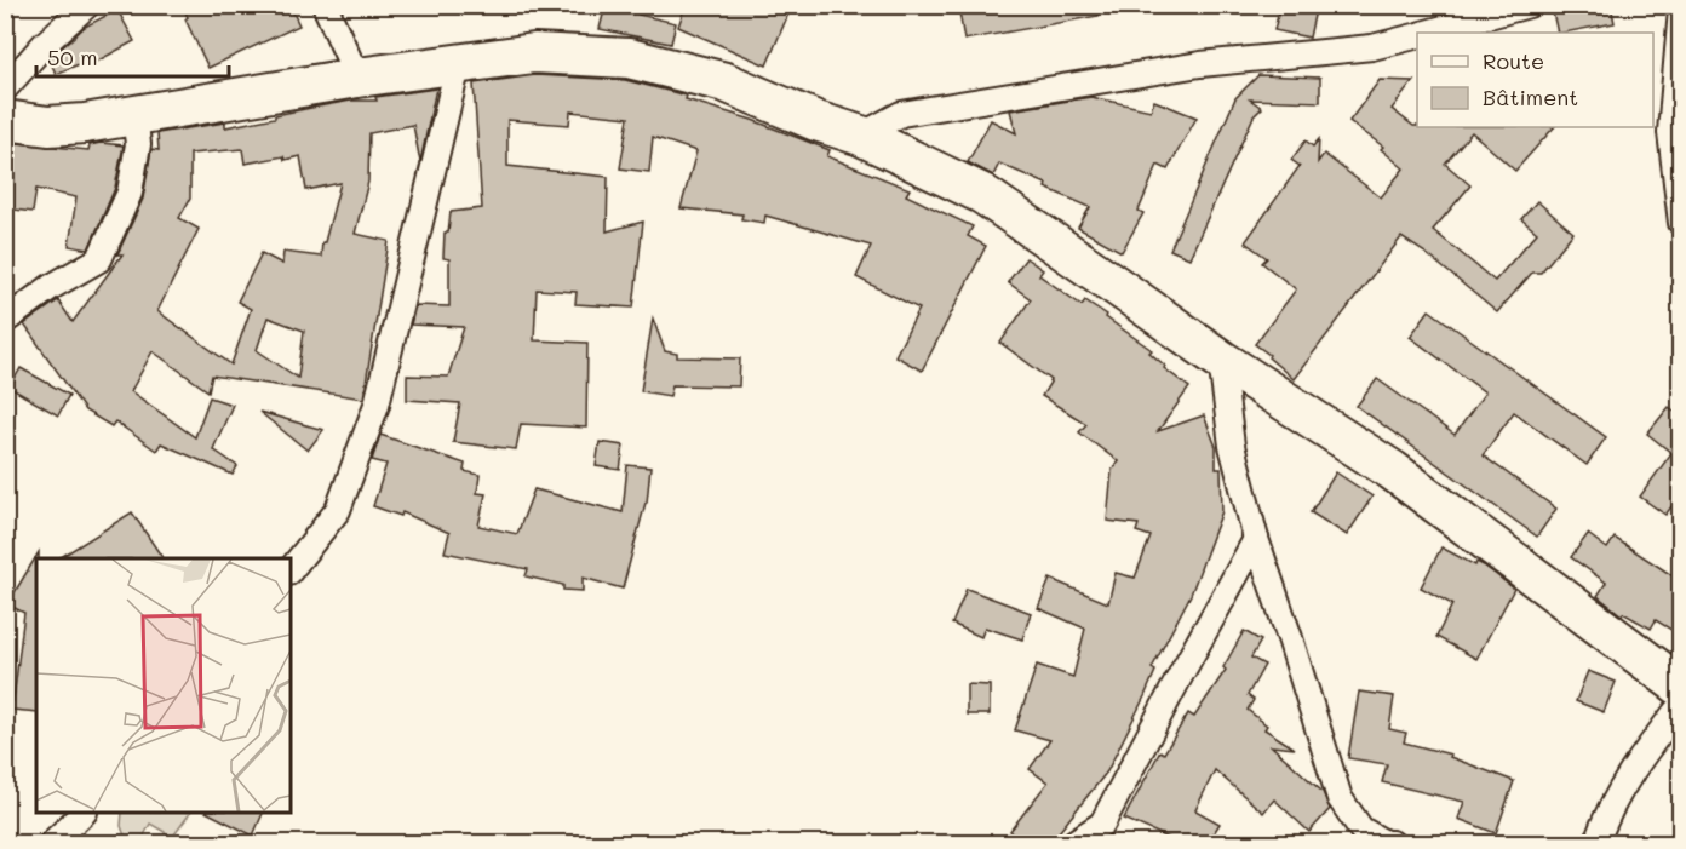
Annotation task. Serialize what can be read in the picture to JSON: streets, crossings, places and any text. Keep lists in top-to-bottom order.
{
  "legend": ["Route", "Bâtiment"],
  "scale_bar": "50 m"
}
